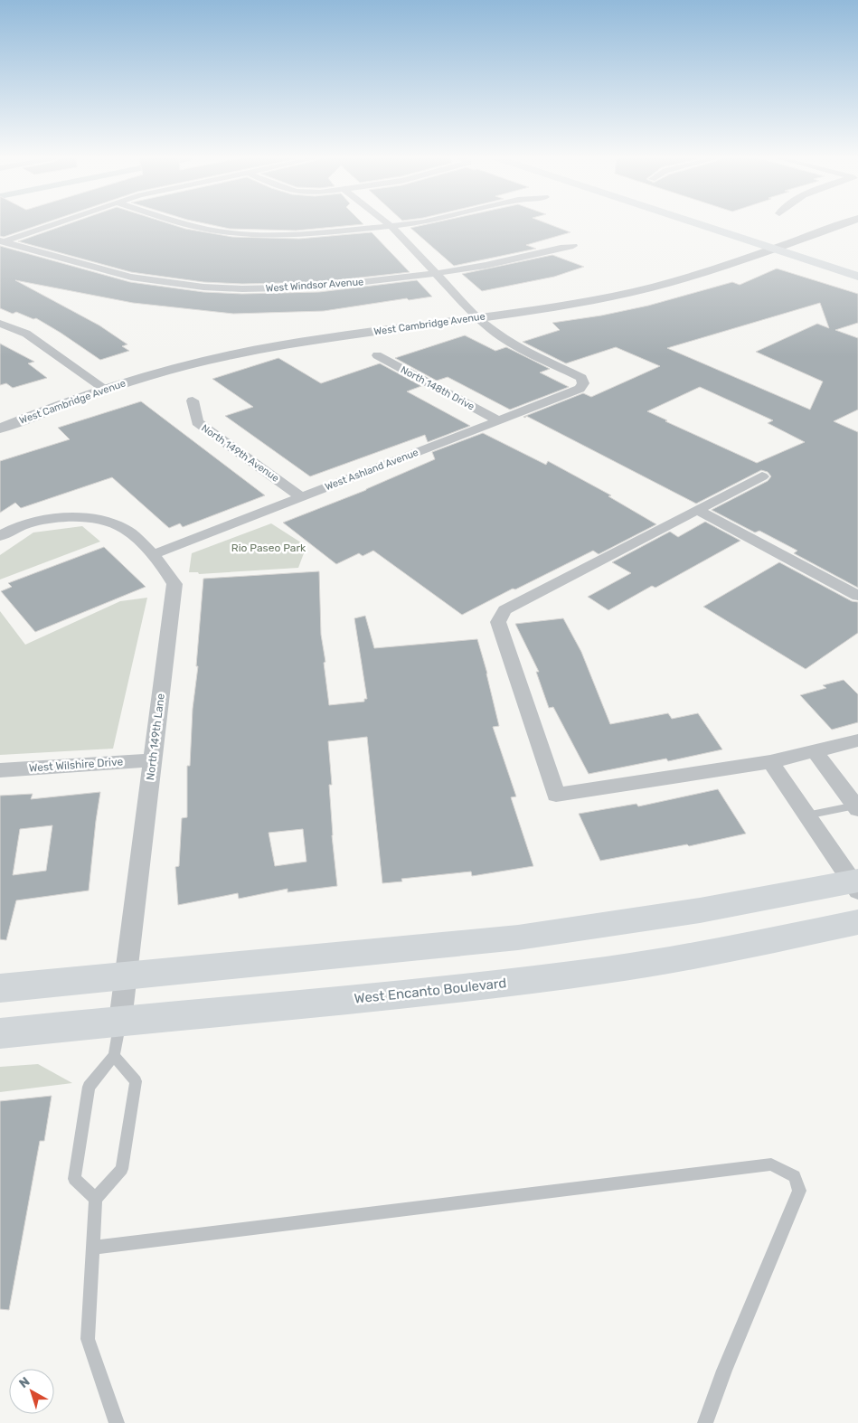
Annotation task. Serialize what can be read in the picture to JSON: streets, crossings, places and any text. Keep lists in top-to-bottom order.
{
  "streets": {
    "main road": ["West Encanto Boulevard"],
    "street": [
      "West Windsor Avenue",
      "West Cambridge Avenue",
      "North 148th Drive",
      "North 149th Avenue",
      "West Ashland Avenue",
      "North 149th Lane",
      "West Wilshire Drive"
    ]
  },
  "crossings": [
    ["West Cambridge Avenue", "West Ashland Avenue"],
    ["North 148th Drive", "West Ashland Avenue"],
    ["North 149th Avenue", "West Ashland Avenue"],
    ["West Ashland Avenue", "North 149th Lane"],
    ["North 149th Lane", "West Wilshire Drive"],
    ["North 149th Lane", "West Encanto Boulevard"]
  ],
  "parks": ["Rio Paseo Park"],
  "north": "top left"
}
